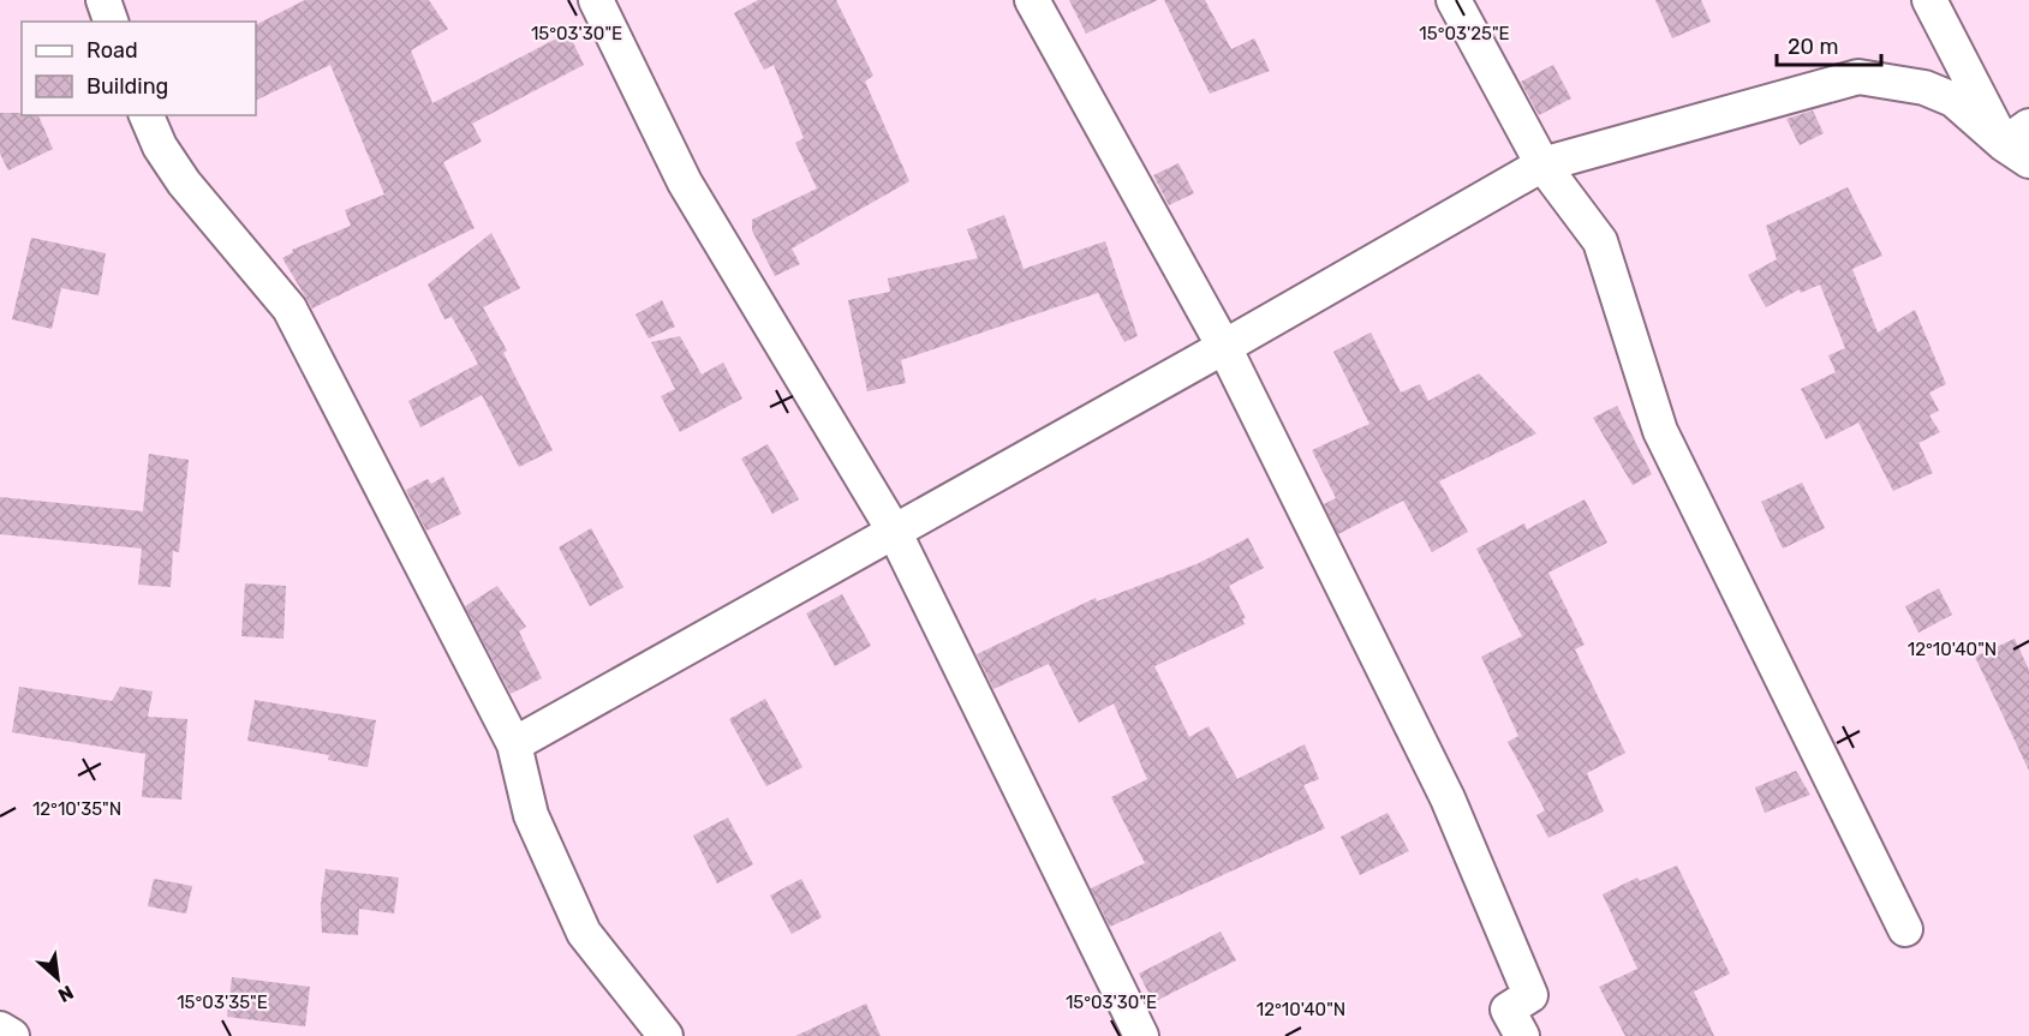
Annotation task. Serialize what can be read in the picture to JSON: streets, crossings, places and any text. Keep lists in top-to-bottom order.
{
  "legend": ["Road", "Building"],
  "scale_bar": "20 m",
  "north": "bottom right",
  "coordinates": [
    "15°03'30\"E",
    "15°03'25\"E",
    "12°10'40\"N",
    "12°10'35\"N",
    "15°03'35\"E"
  ]
}
